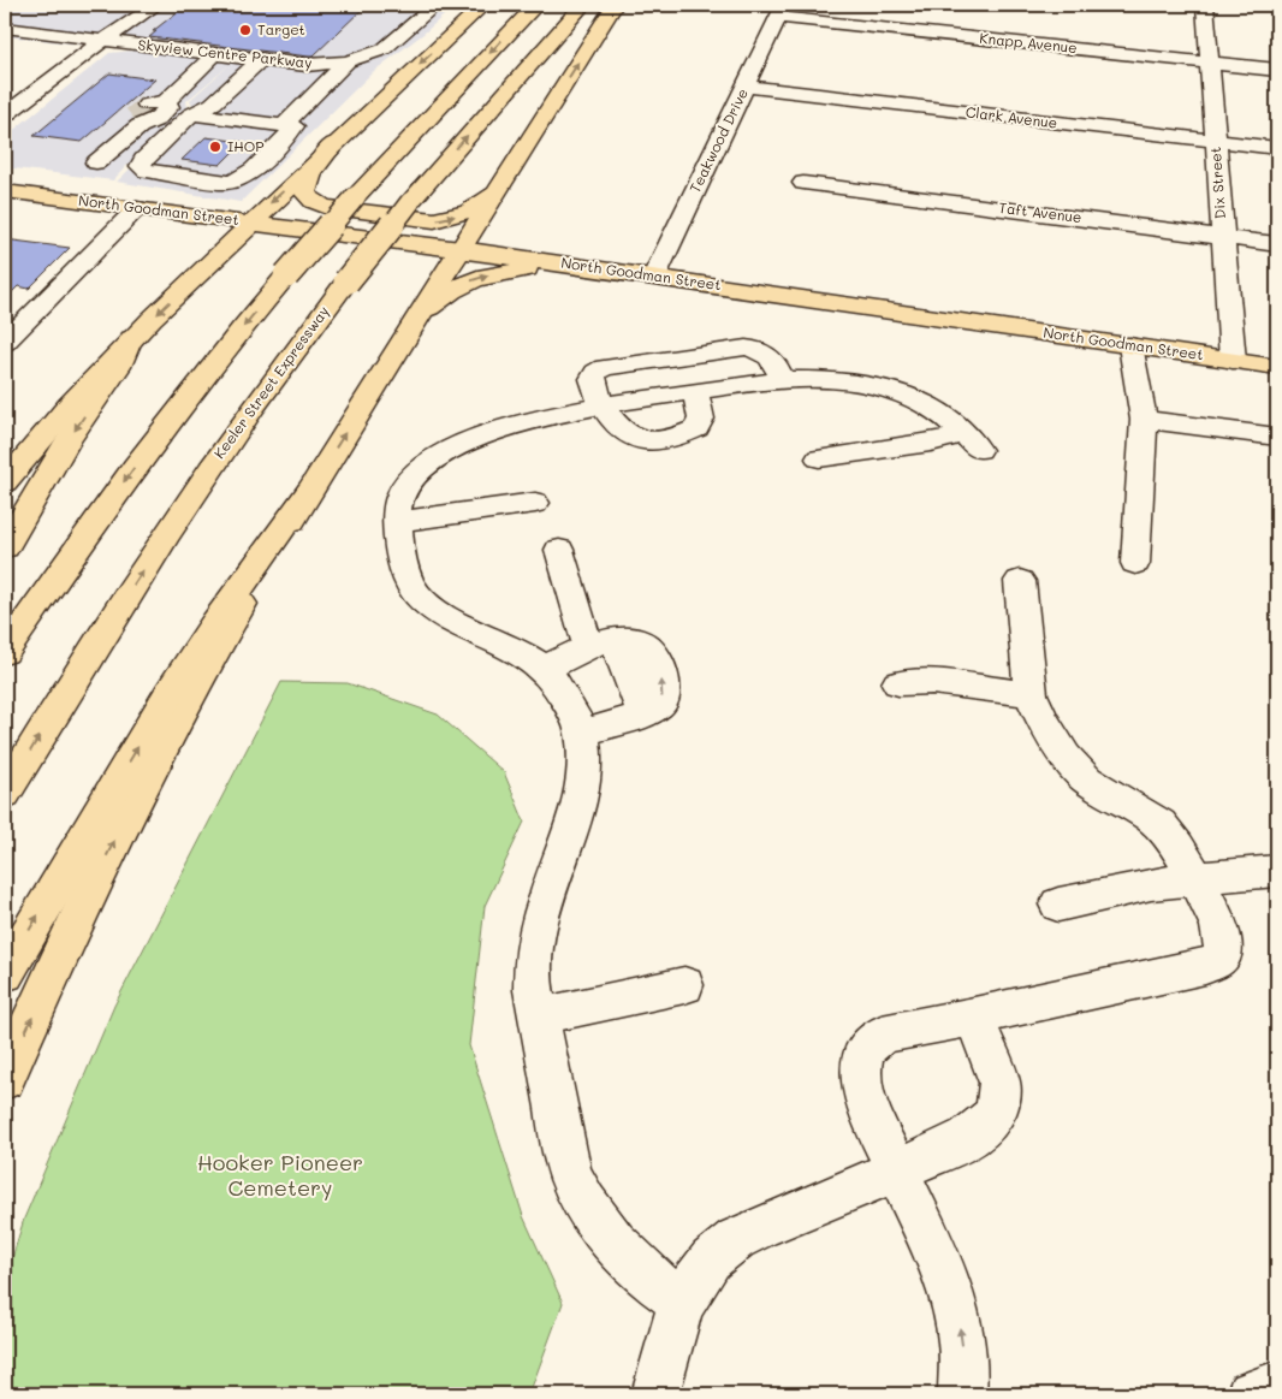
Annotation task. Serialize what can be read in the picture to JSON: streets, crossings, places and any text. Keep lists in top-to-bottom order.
{
  "streets": {
    "main road": ["North Goodman Street", "Keeler Street Expressway"],
    "street": [
      "Knapp Avenue",
      "Skyview Centre Parkway",
      "Clark Avenue",
      "Teakwood Drive",
      "Dix Street",
      "Taft Avenue"
    ]
  },
  "crossings": [
    ["Knapp Avenue", "Teakwood Drive"],
    ["Knapp Avenue", "Dix Street"],
    ["Clark Avenue", "Teakwood Drive"],
    ["Clark Avenue", "Dix Street"],
    ["Teakwood Drive", "North Goodman Street"],
    ["Dix Street", "North Goodman Street"],
    ["Dix Street", "Taft Avenue"]
  ],
  "parks": ["Hooker Pioneer Cemetery"],
  "places": ["Target", "IHOP"]
}
